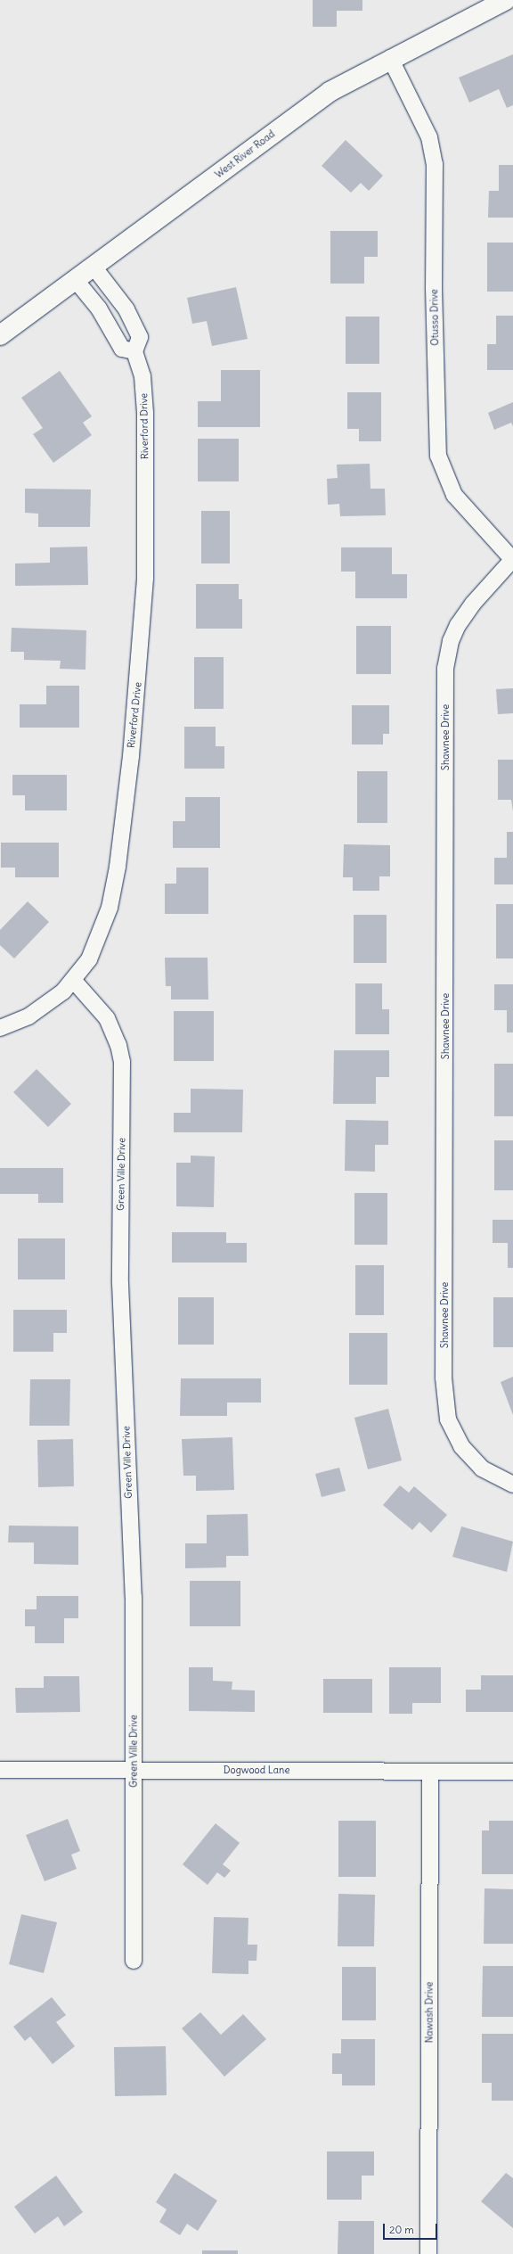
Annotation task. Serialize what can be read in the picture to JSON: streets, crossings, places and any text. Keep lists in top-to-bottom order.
{
  "streets": {
    "main road": ["West River Road"],
    "street": [
      "Otusso Drive",
      "Riverford Drive",
      "Shawnee Drive",
      "Green Ville Drive",
      "Dogwood Lane",
      "Nawash Drive"
    ]
  },
  "crossings": [
    ["West River Road", "Otusso Drive"],
    ["West River Road", "Riverford Drive"],
    ["Otusso Drive", "Shawnee Drive"],
    ["Riverford Drive", "Green Ville Drive"],
    ["Green Ville Drive", "Dogwood Lane"],
    ["Dogwood Lane", "Nawash Drive"]
  ],
  "scale_bar": "20 m"
}
